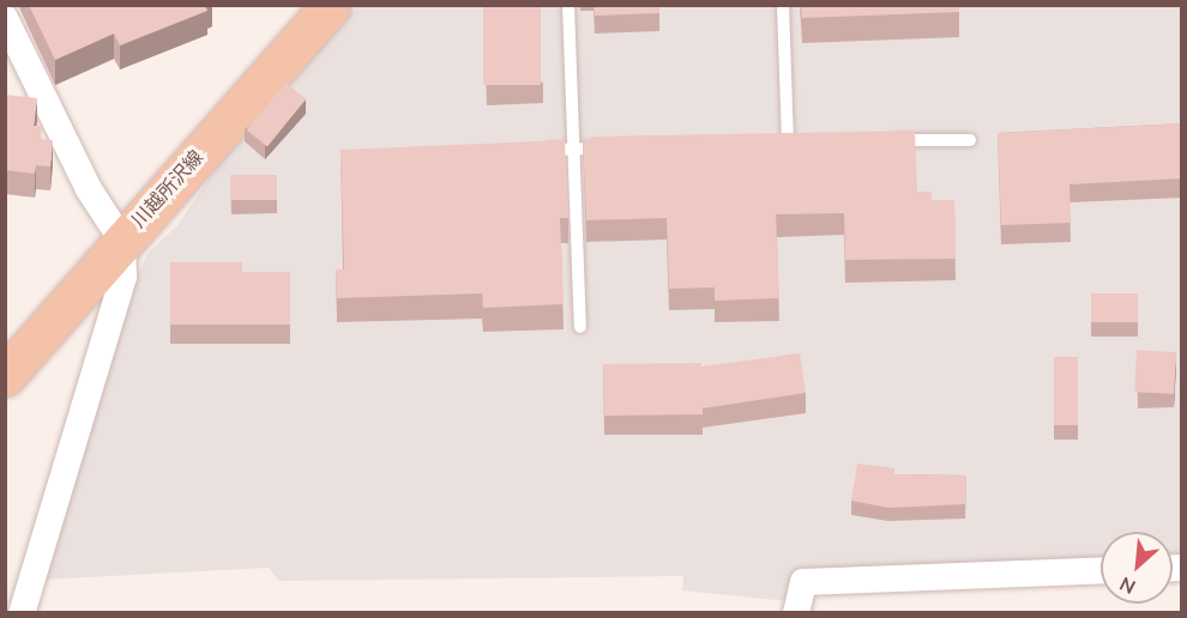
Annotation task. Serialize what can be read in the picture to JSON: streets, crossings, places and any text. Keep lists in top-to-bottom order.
{
  "streets": {
    "main road": ["川越所沢線"]
  },
  "north": "bottom left"
}
